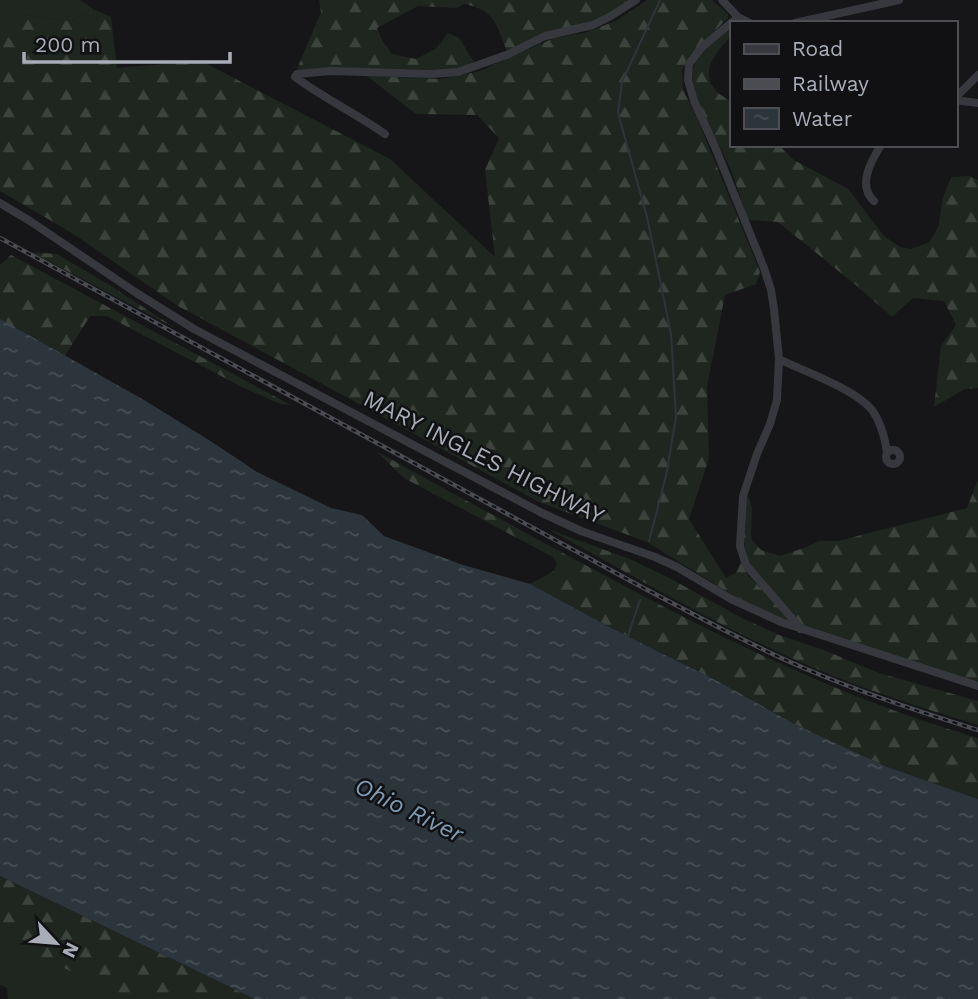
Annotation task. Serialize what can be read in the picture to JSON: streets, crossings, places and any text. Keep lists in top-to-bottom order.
{
  "streets": {
    "street": ["MARY INGLES HIGHWAY"]
  },
  "water": ["Ohio River"],
  "legend": ["Road", "Railway", "Water"],
  "scale_bar": "200 m",
  "north": "bottom right"
}
